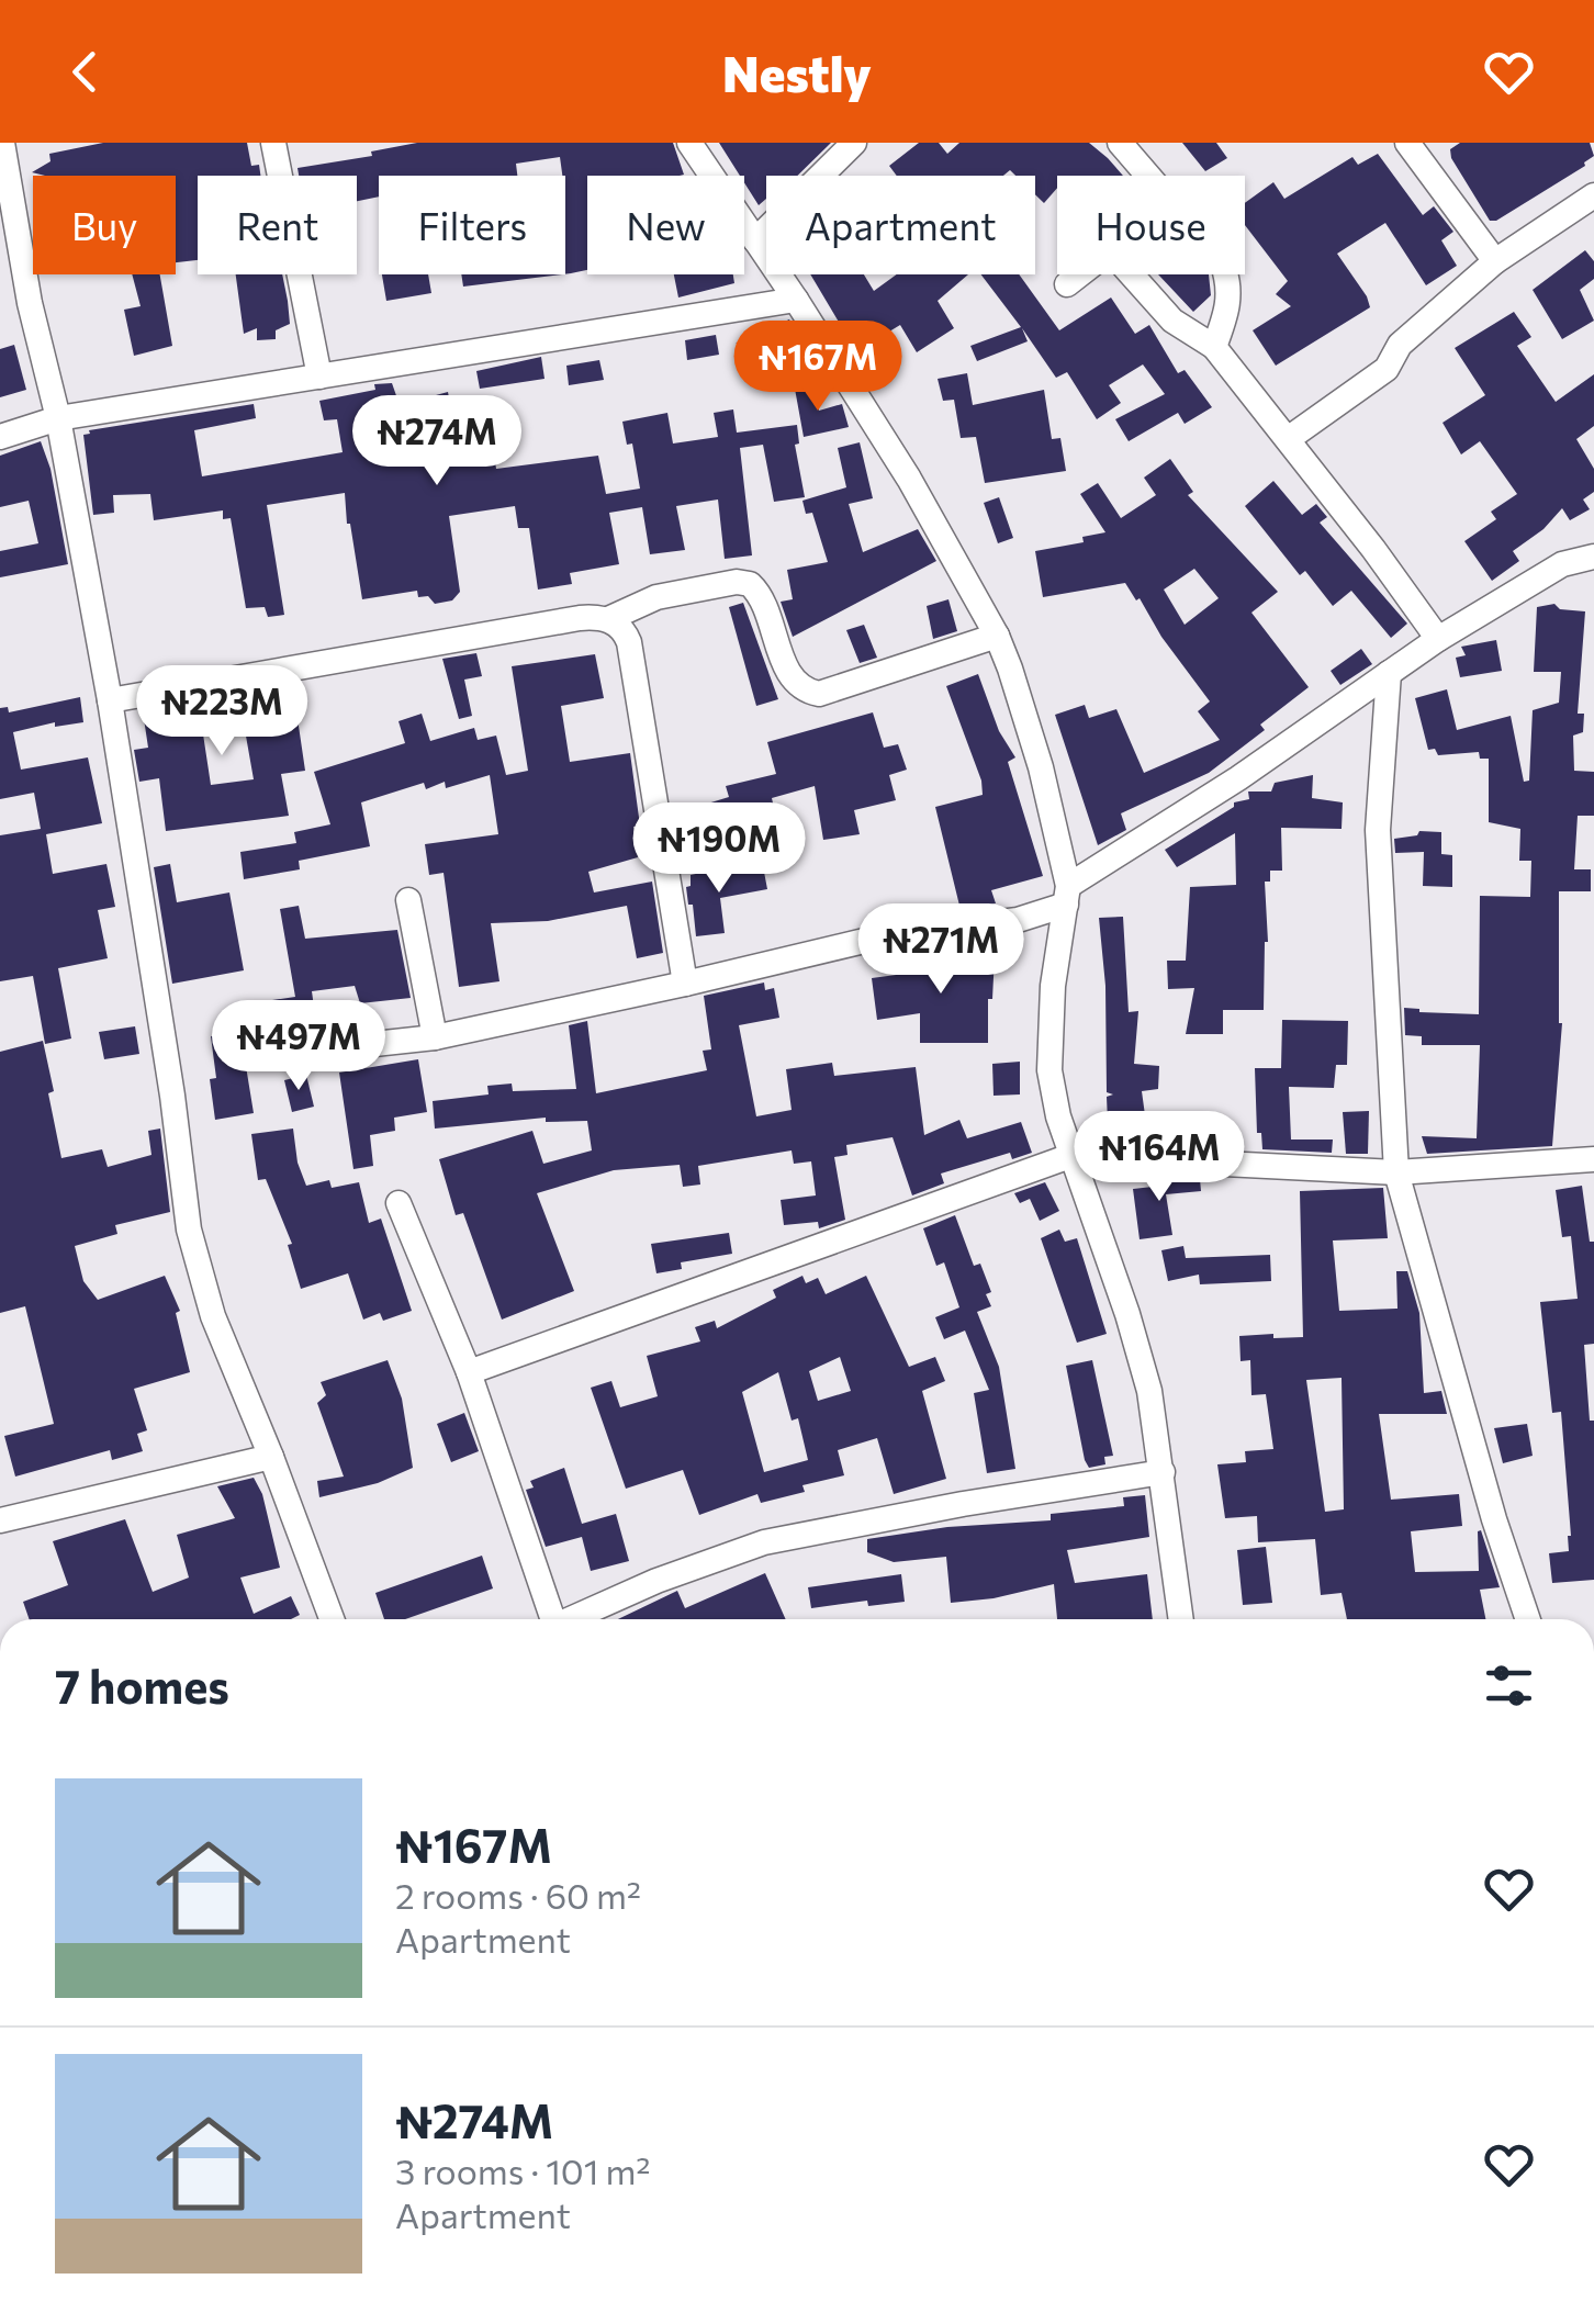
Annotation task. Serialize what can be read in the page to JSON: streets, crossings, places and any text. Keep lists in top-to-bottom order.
{
  "page": {
    "header": "Nestly",
    "chip": [
      "Buy",
      "Rent",
      "Filters",
      "New",
      "Apartment",
      "House"
    ],
    "price": [
      "₦167M",
      "₦274M",
      "₦223M",
      "₦190M",
      "₦271M",
      "₦497M",
      "₦164M"
    ],
    "heading": "7 homes",
    "list": [
      {
        "name": "₦167M",
        "note": "2 rooms · 60 m² · Apartment"
      },
      {
        "name": "₦274M",
        "note": "3 rooms · 101 m² · Apartment"
      }
    ]
  }
}
